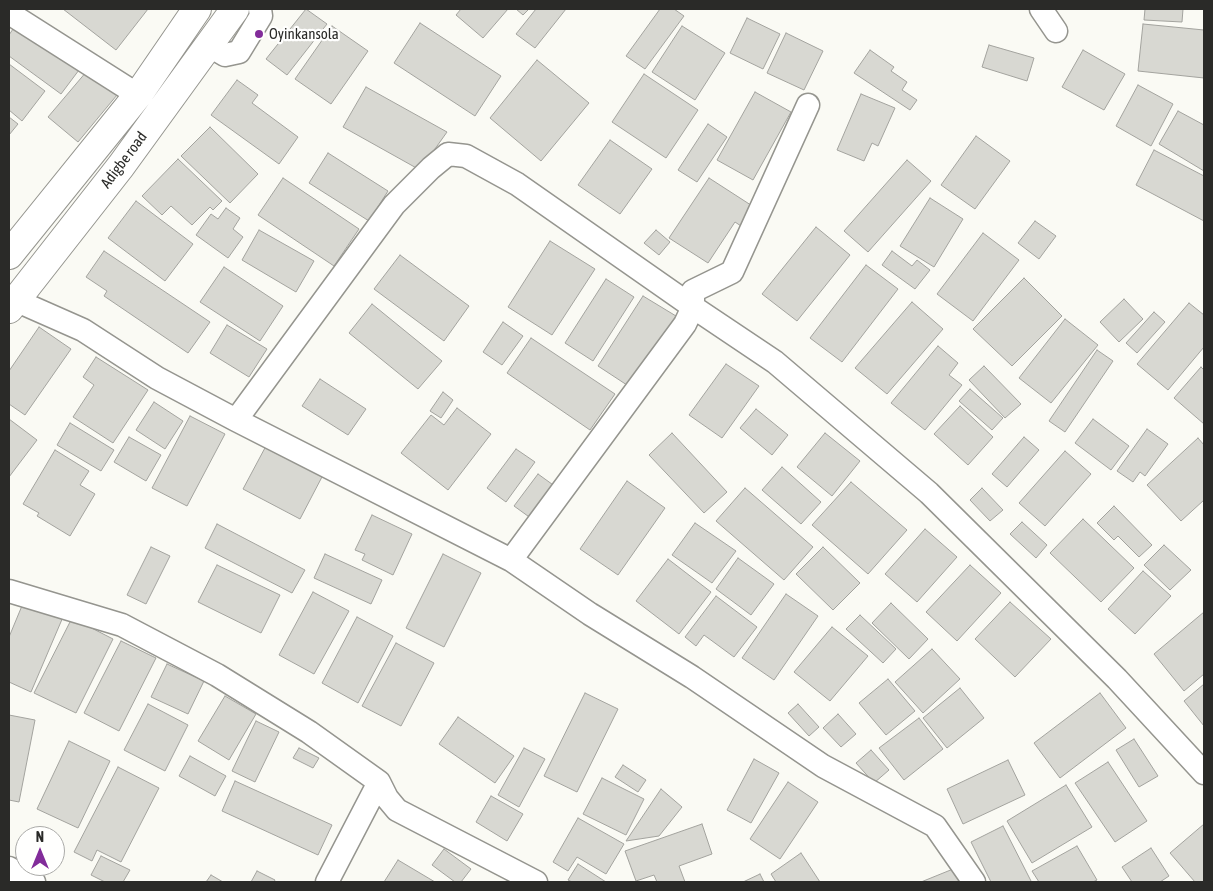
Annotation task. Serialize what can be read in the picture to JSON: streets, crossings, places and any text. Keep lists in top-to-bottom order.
{
  "streets": {
    "main road": ["Adigbe road"]
  },
  "places": ["Oyinkansola"],
  "north": "top"
}
